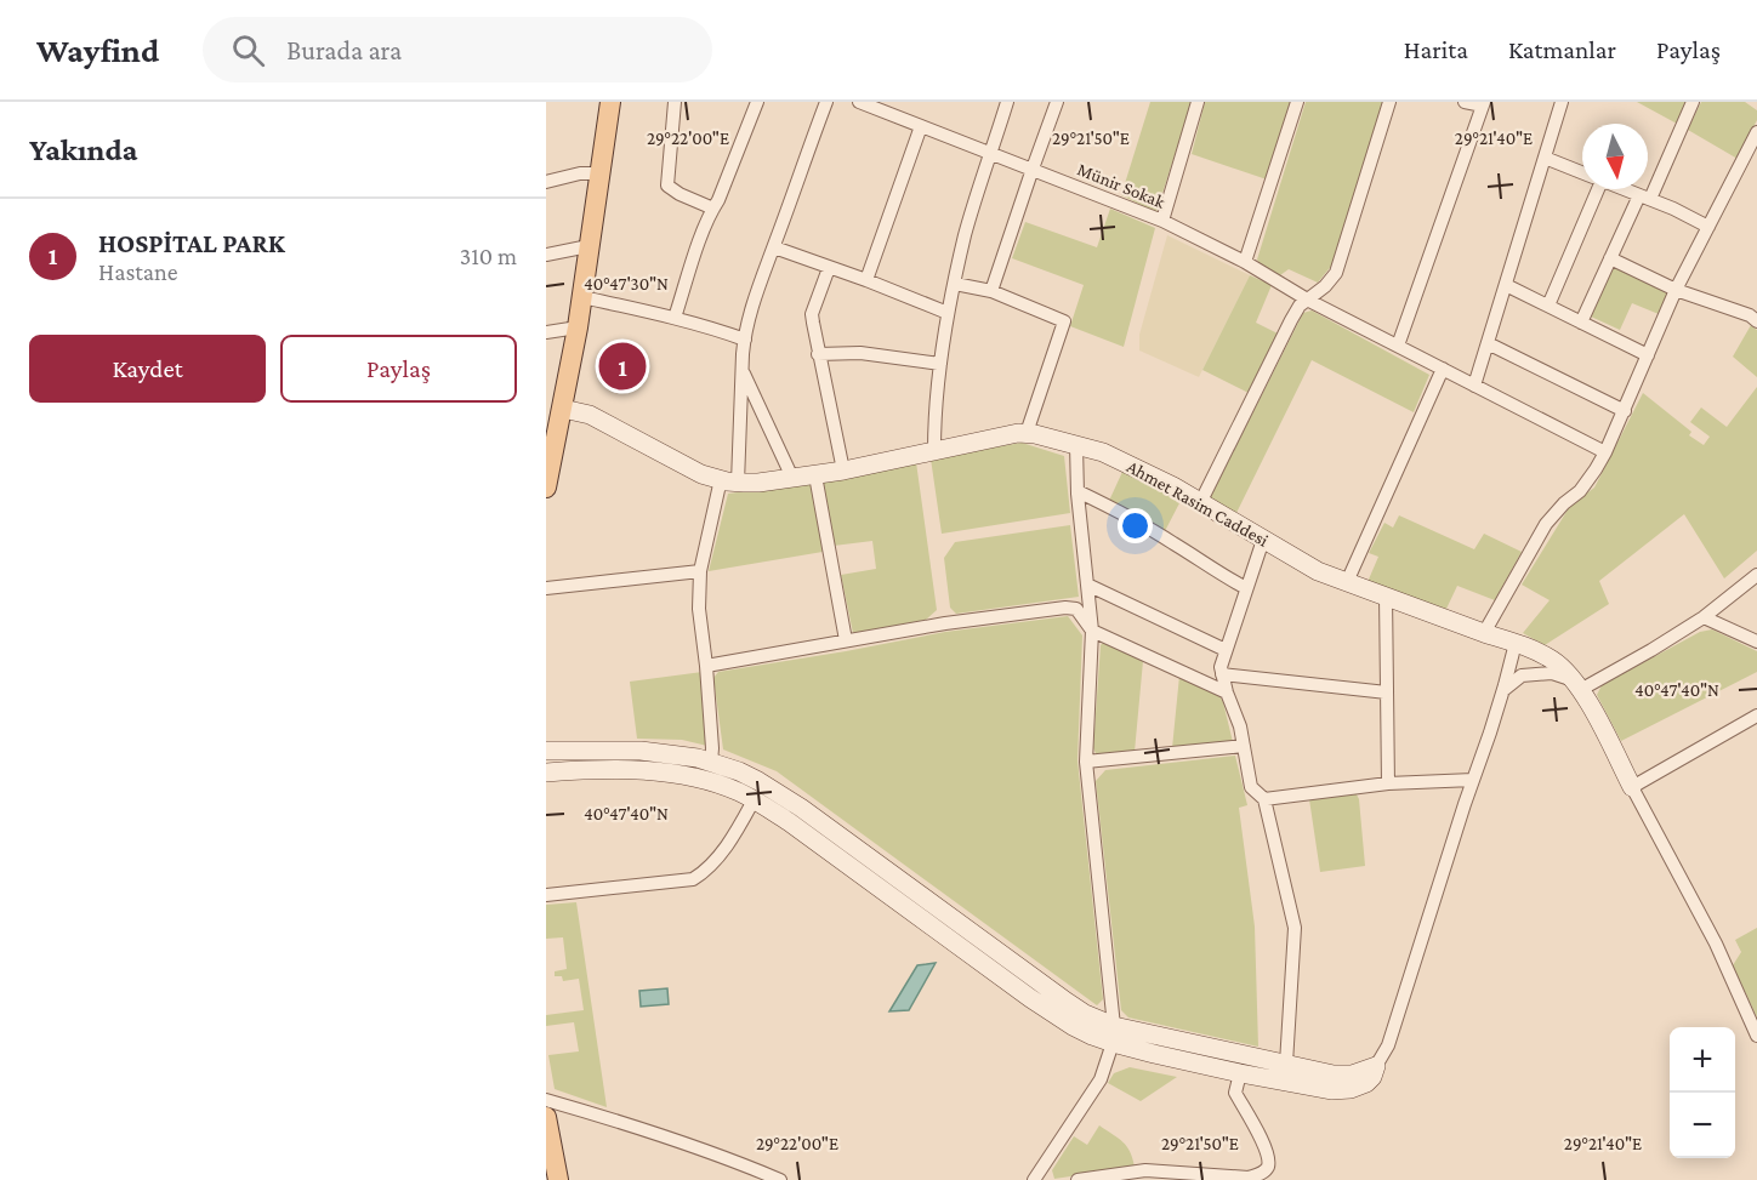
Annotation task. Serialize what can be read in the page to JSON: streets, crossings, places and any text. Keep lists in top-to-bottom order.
{
  "streets": {
    "street": ["Münir Sokak", "Ahmet Rasim Caddesi"]
  },
  "north": "bottom",
  "page": {
    "header": "Wayfind",
    "search": "Burada ara",
    "nav": ["Harita", "Katmanlar", "Paylaş"],
    "heading": "Yakında",
    "list": [
      {
        "mark": "1",
        "name": "HOSPİTAL PARK",
        "note": "Hastane",
        "value": "310 m"
      }
    ],
    "buttons": ["Kaydet", "Paylaş"],
    "pins": "1",
    "map_buttons": ["+", "−"]
  },
  "coordinates": [
    "29°22'00\"E",
    "29°21'50\"E",
    "29°21'40\"E",
    "40°47'30\"N",
    "40°47'40\"N"
  ]
}
